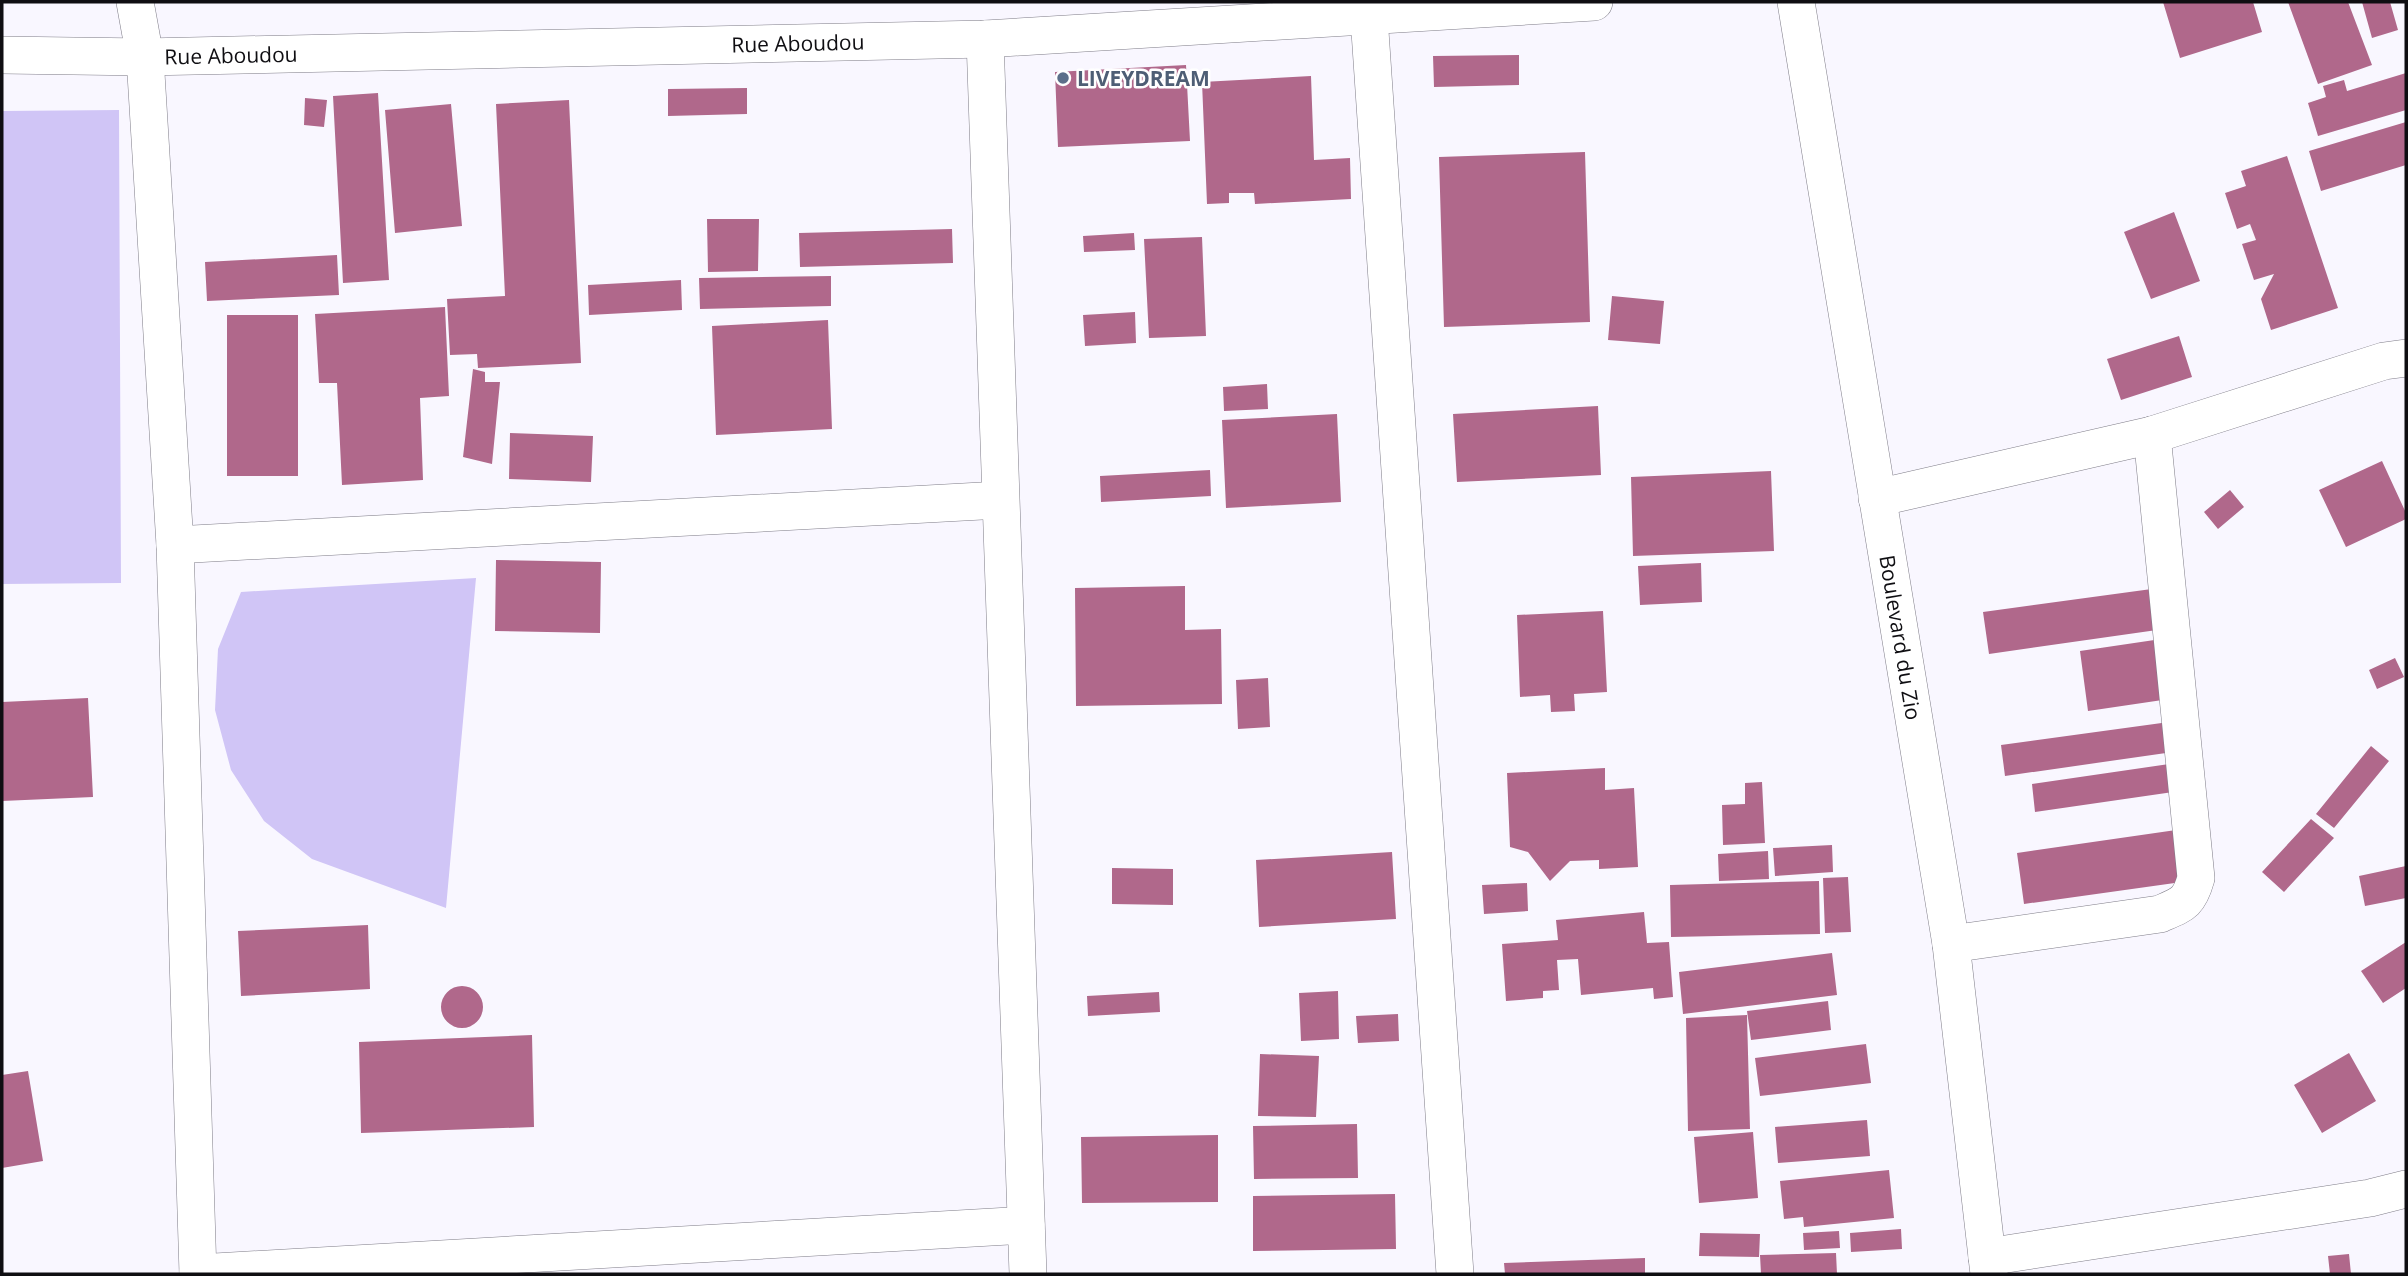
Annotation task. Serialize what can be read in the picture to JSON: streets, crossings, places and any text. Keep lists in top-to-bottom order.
{
  "streets": {
    "street": ["Rue Aboudou", "Boulevard du Zio"]
  },
  "places": ["LIVEYDREAM"]
}
